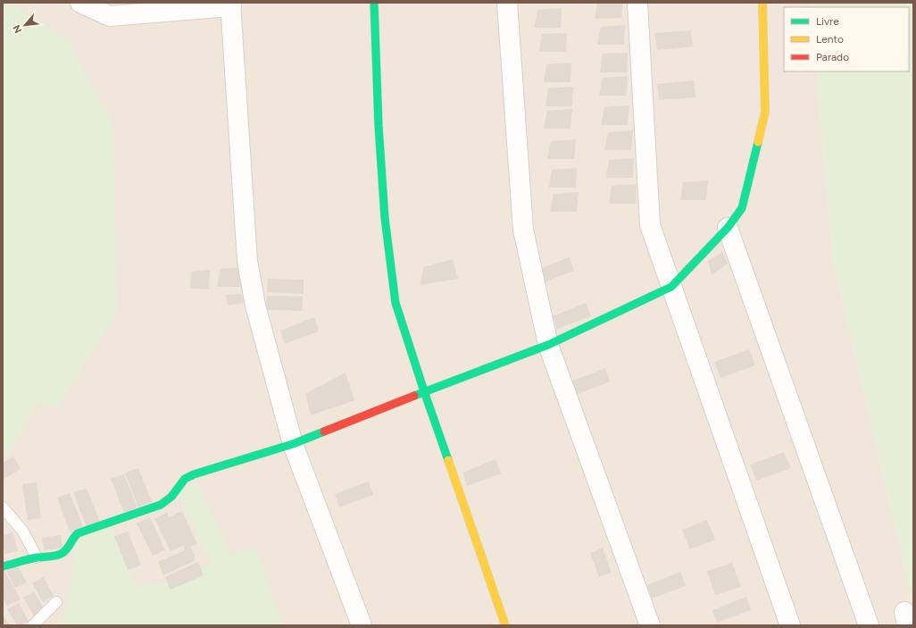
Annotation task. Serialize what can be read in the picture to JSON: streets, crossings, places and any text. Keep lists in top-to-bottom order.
{
  "legend": ["Livre", "Lento", "Parado"],
  "north": "bottom left"
}
